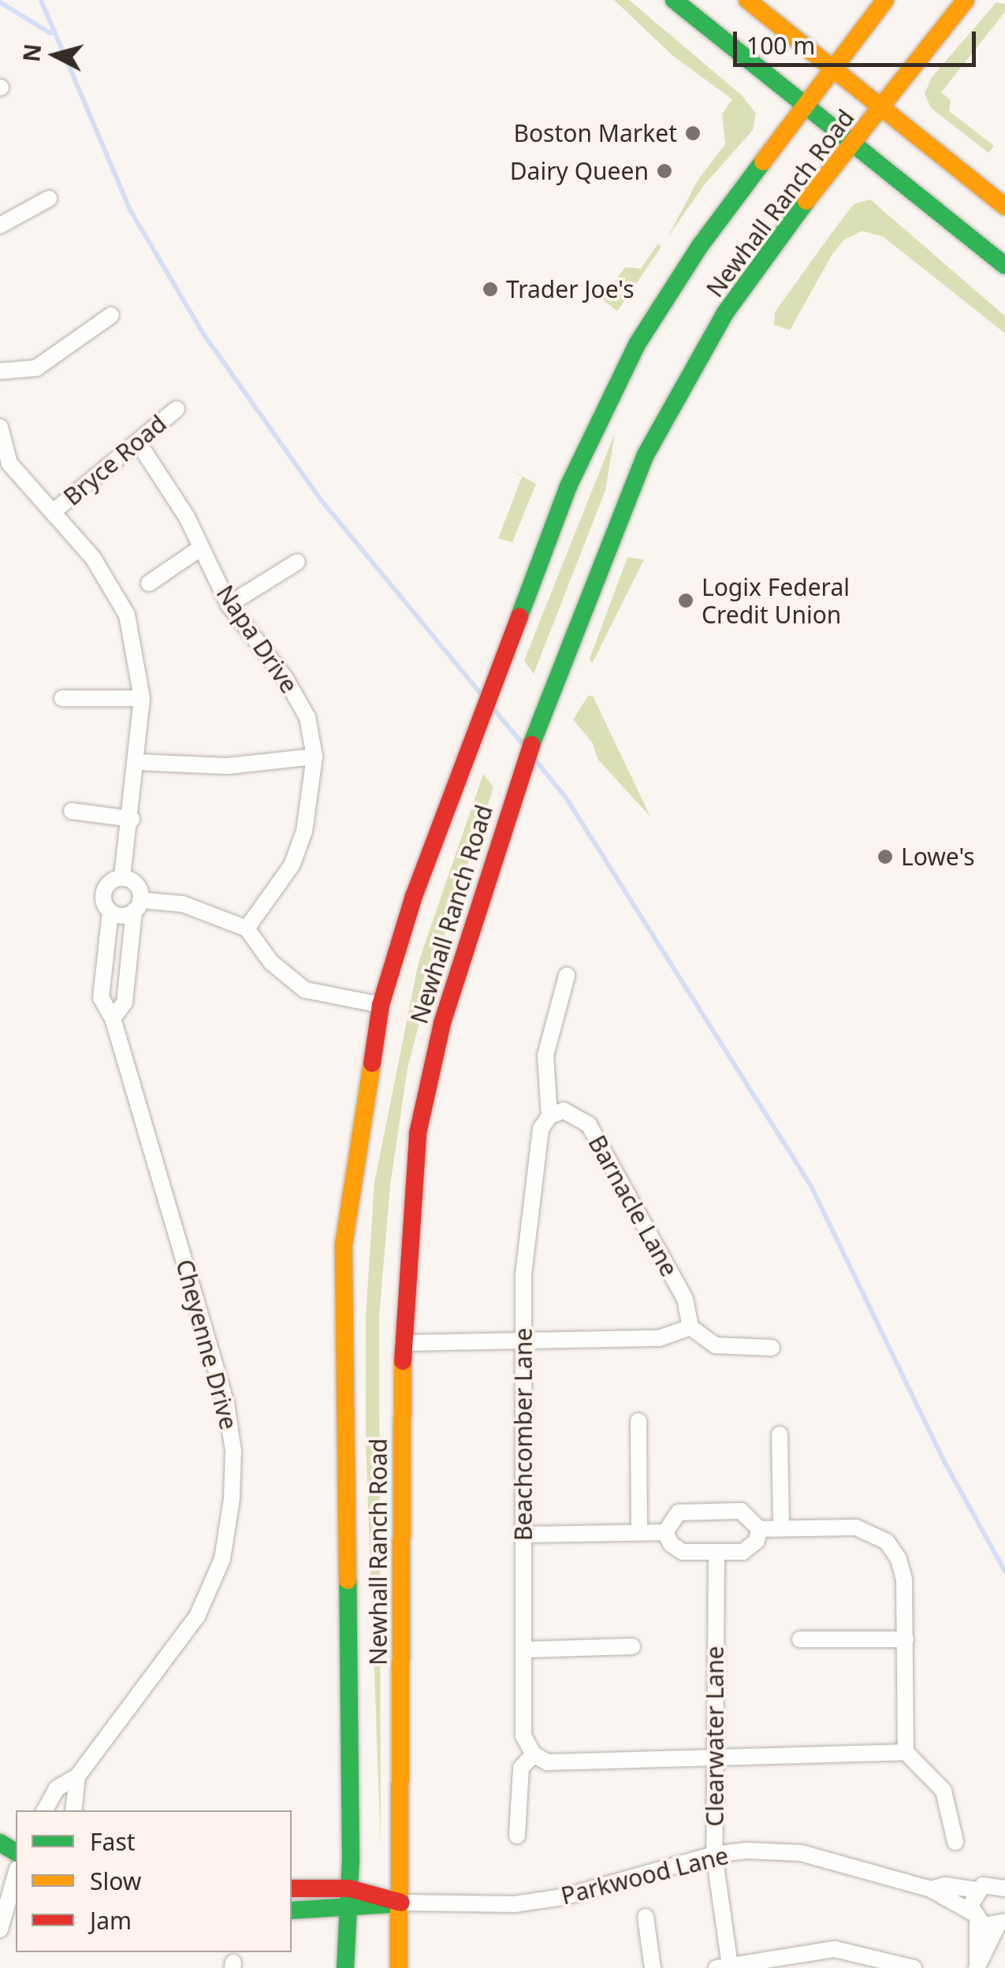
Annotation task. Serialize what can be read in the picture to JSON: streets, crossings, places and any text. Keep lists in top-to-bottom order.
{
  "streets": {
    "main road": ["Newhall Ranch Road"],
    "street": [
      "Bryce Road",
      "Napa Drive",
      "Barnacle Lane",
      "Cheyenne Drive",
      "Beachcomber Lane",
      "Clearwater Lane",
      "Parkwood Lane"
    ]
  },
  "crossings": [
    ["Newhall Ranch Road", "Parkwood Lane"],
    ["Bryce Road", "Napa Drive"],
    ["Barnacle Lane", "Beachcomber Lane"],
    ["Clearwater Lane", "Parkwood Lane"]
  ],
  "places": [
    "Boston Market",
    "Dairy Queen",
    "Trader Joe's",
    "Logix Federal Credit Union",
    "Lowe's"
  ],
  "legend": ["Fast", "Slow", "Jam"],
  "scale_bar": "100 m",
  "north": "left"
}
